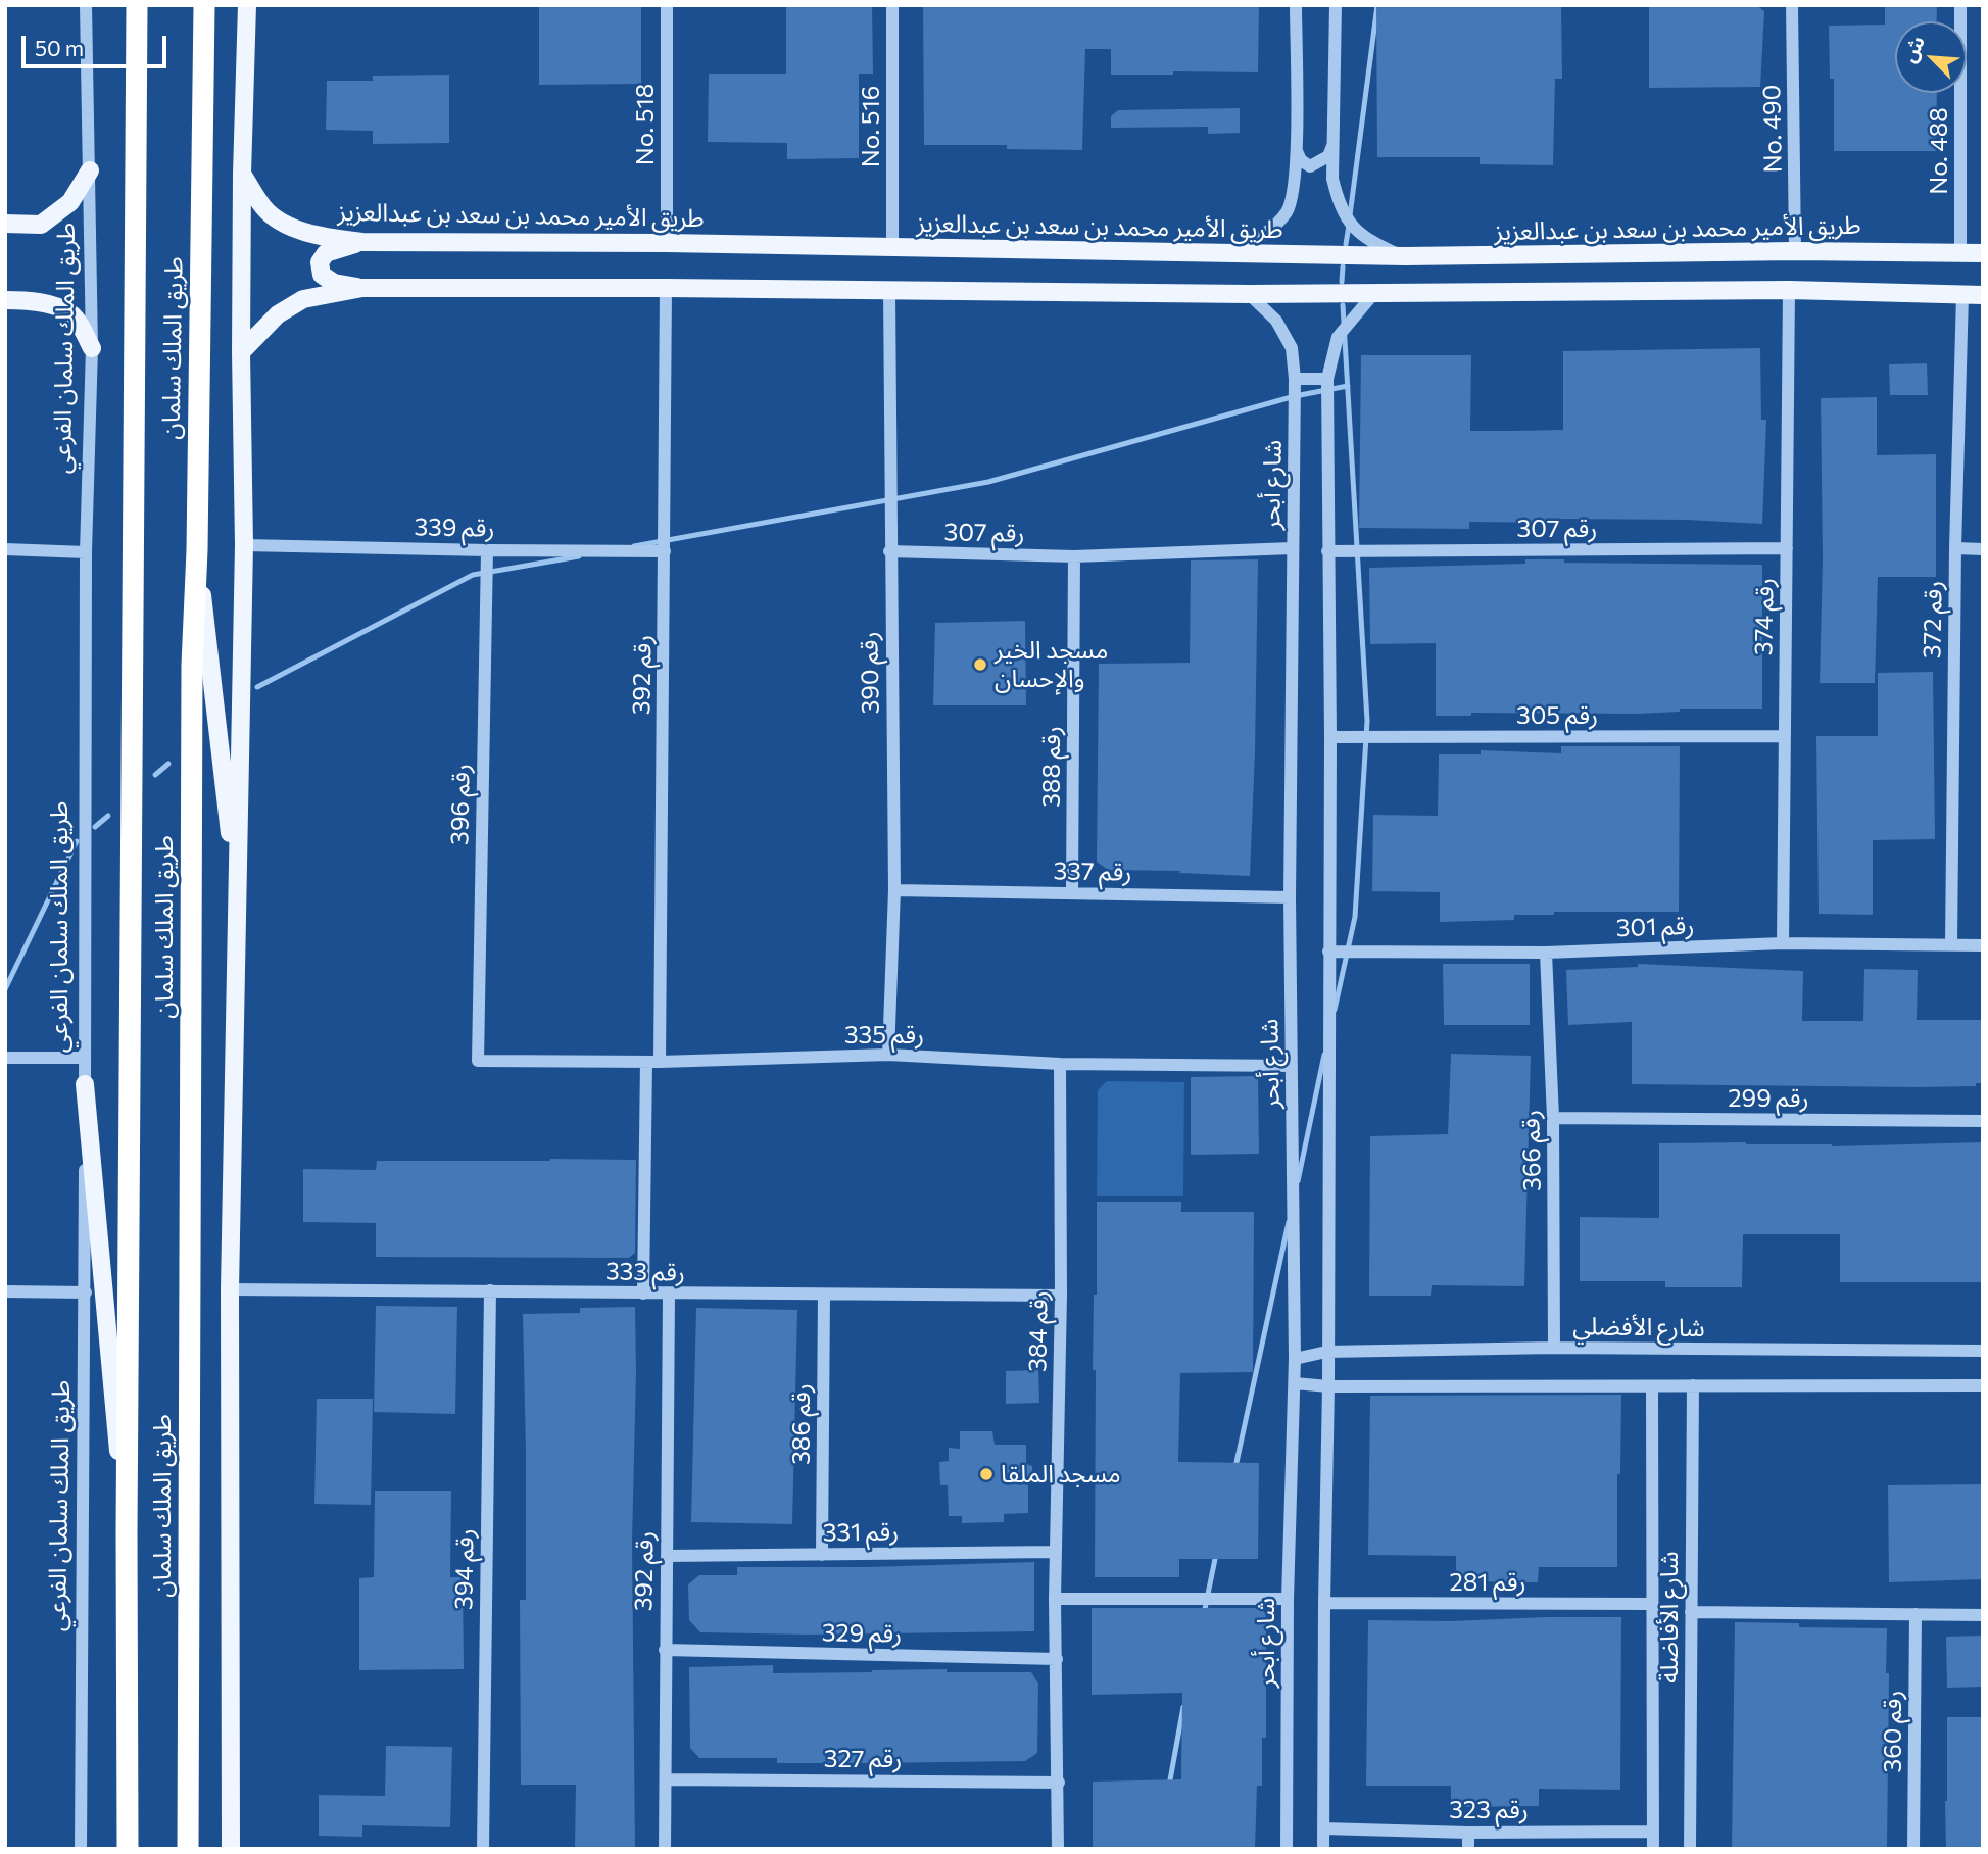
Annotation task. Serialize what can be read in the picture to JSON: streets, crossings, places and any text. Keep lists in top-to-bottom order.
{
  "streets": {
    "highway": ["طريق الملك سلمان"],
    "main road": ["طريق الأمير محمد بن سعد بن عبدالعزيز"],
    "street": [
      "No. 518",
      "No. 516",
      "No. 490",
      "No. 488",
      "طريق الملك سلمان الفرعي",
      "شارع أبحر",
      "رقم 339",
      "رقم 307",
      "رقم 374",
      "رقم 372",
      "رقم 390",
      "رقم 392",
      "رقم 305",
      "رقم 388",
      "رقم 396",
      "رقم 337",
      "رقم 301",
      "رقم 335",
      "رقم 299",
      "رقم 366",
      "رقم 333",
      "شارع الأفضلي",
      "رقم 384",
      "رقم 386",
      "رقم 331",
      "رقم 394",
      "رقم 281",
      "شارع الأفاضلة",
      "رقم 329",
      "رقم 360",
      "رقم 327",
      "رقم 323"
    ]
  },
  "crossings": [
    ["No. 518", "طريق الأمير محمد بن سعد بن عبدالعزيز"],
    ["No. 516", "طريق الأمير محمد بن سعد بن عبدالعزيز"],
    ["No. 490", "طريق الأمير محمد بن سعد بن عبدالعزيز"],
    ["No. 488", "طريق الأمير محمد بن سعد بن عبدالعزيز"],
    ["شارع أبحر", "رقم 307"],
    ["شارع أبحر", "رقم 337"],
    ["شارع أبحر", "رقم 335"],
    ["شارع أبحر", "شارع الأفضلي"],
    ["رقم 339", "رقم 392"],
    ["رقم 339", "رقم 396"],
    ["رقم 307", "رقم 374"],
    ["رقم 307", "رقم 390"],
    ["رقم 307", "رقم 388"],
    ["رقم 374", "رقم 305"],
    ["رقم 374", "رقم 301"],
    ["رقم 372", "رقم 301"],
    ["رقم 390", "رقم 337"],
    ["رقم 390", "رقم 335"],
    ["رقم 392", "رقم 335"],
    ["رقم 392", "رقم 333"],
    ["رقم 392", "رقم 331"],
    ["رقم 392", "رقم 329"],
    ["رقم 392", "رقم 327"],
    ["رقم 388", "رقم 337"],
    ["رقم 396", "رقم 335"],
    ["رقم 301", "رقم 366"],
    ["رقم 335", "رقم 384"],
    ["رقم 299", "رقم 366"],
    ["رقم 366", "شارع الأفضلي"],
    ["رقم 333", "رقم 384"],
    ["رقم 333", "رقم 386"],
    ["رقم 333", "رقم 394"],
    ["رقم 384", "رقم 331"],
    ["رقم 384", "رقم 329"],
    ["رقم 384", "رقم 327"],
    ["رقم 386", "رقم 331"],
    ["رقم 281", "شارع الأفاضلة"],
    ["شارع الأفاضلة", "رقم 323"]
  ],
  "places": ["مسجد الخير والإحسان", "مسجد الملقا"],
  "scale_bar": "50 m",
  "north": "top left"
}
